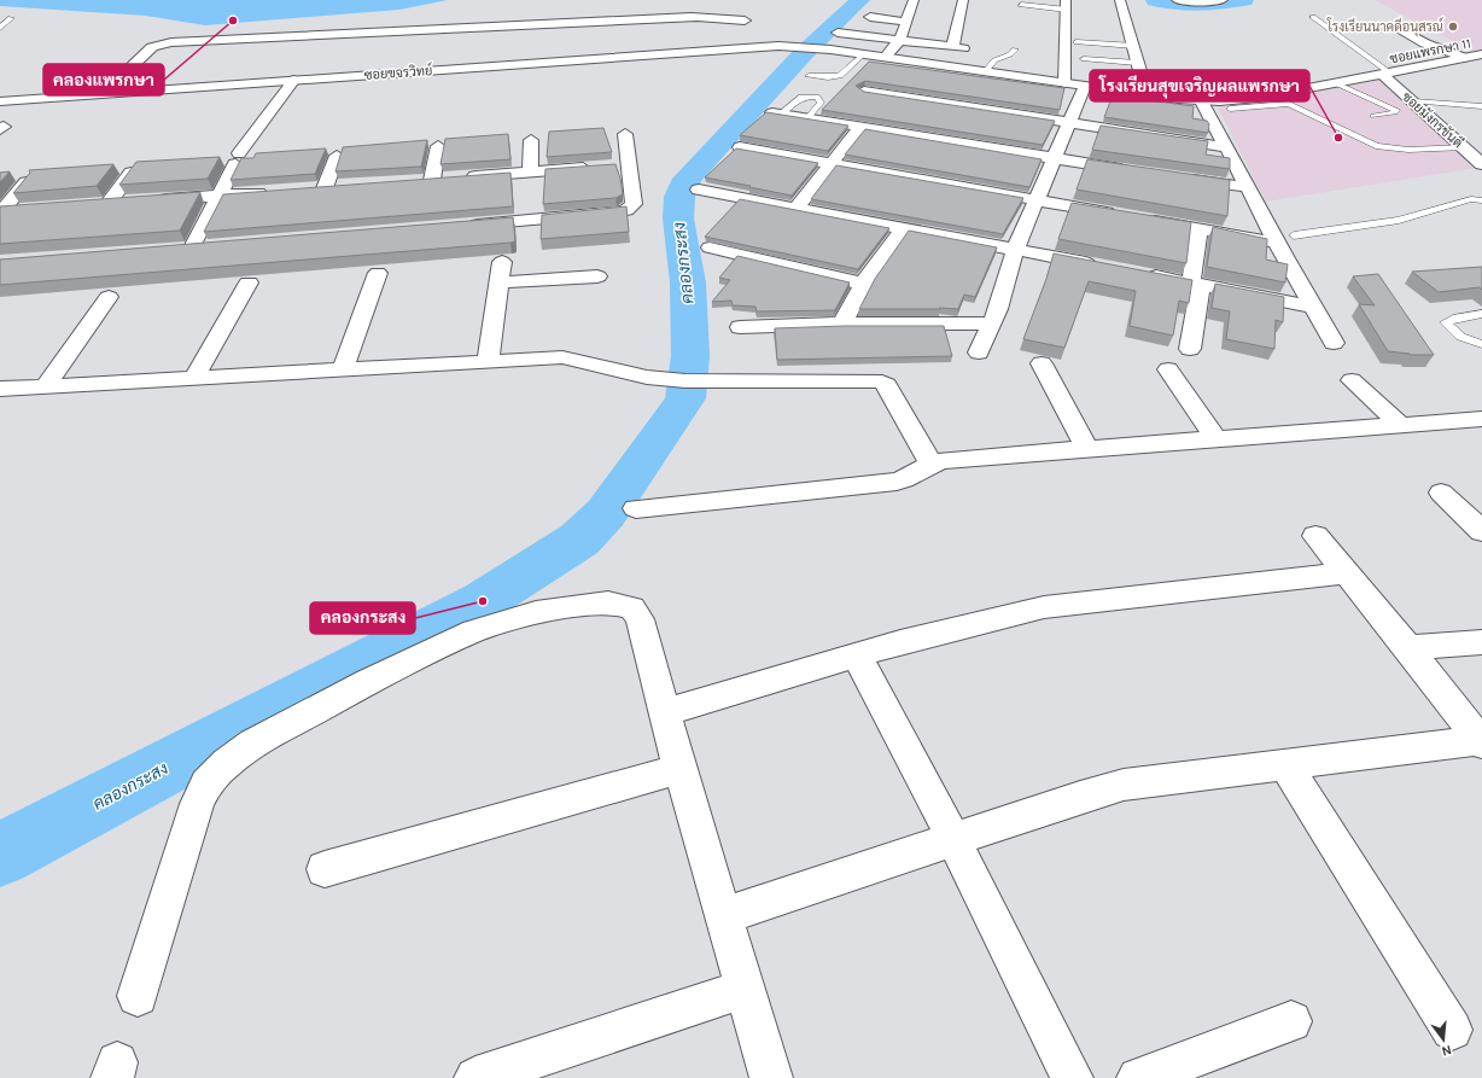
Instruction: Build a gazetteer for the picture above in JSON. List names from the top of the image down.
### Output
{
  "streets": {
    "street": ["ซอยแพรกษา 11", "ซอยขจรวิทย์", "ซอยมังกรขันดี"]
  },
  "crossings": [
    ["ซอยแพรกษา 11", "ซอยขจรวิทย์"],
    ["ซอยแพรกษา 11", "ซอยมังกรขันดี"]
  ],
  "water": ["คลองกระสง"],
  "places": [
    "คลองแพรกษา",
    "โรงเรียนนาคดีอนุสรณ์",
    "โรงเรียนสุขเจริญผลแพรกษา",
    "คลองกระสง"
  ],
  "north": "bottom"
}
